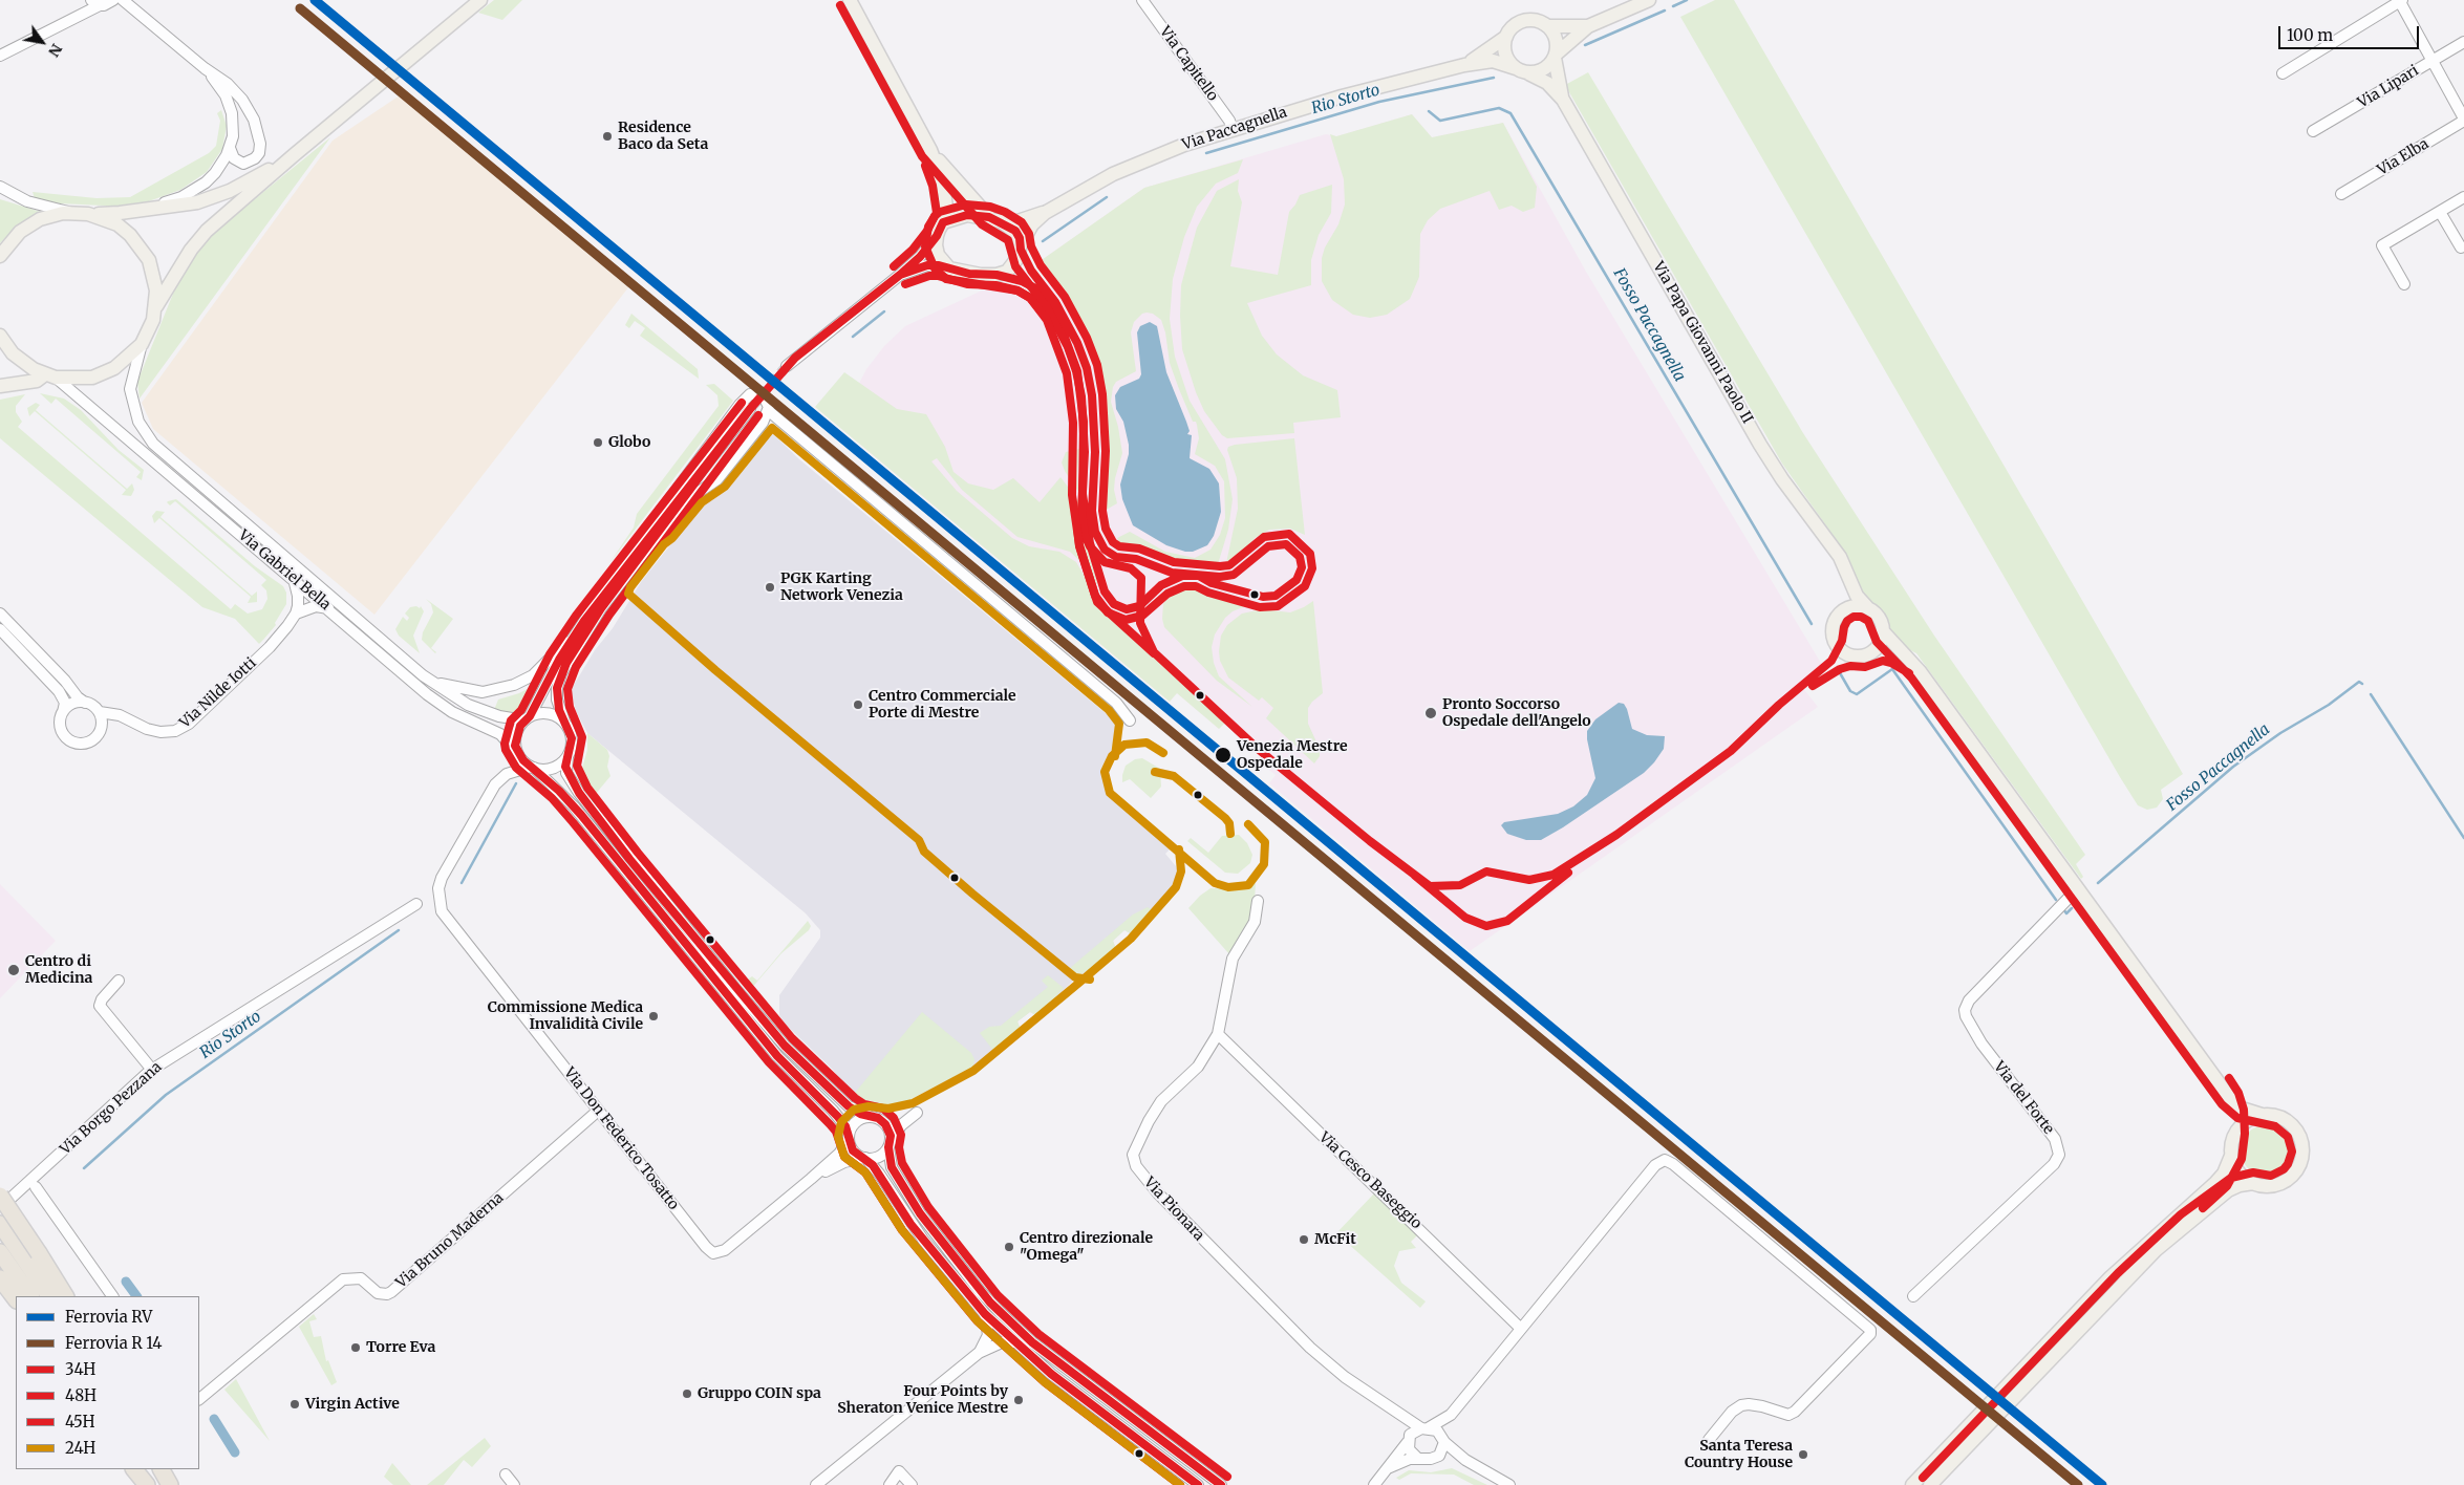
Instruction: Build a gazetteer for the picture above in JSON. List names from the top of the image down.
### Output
{
  "streets": {
    "main road": ["Via Paccagnella", "Via Papa Giovanni Paolo II"],
    "street": [
      "Via Capitello",
      "Via Lipari",
      "Via Elba",
      "Via Gabriel Bella",
      "Via Nilde Iotti",
      "Via del Forte",
      "Via Borgo Pezzana",
      "Via Don Federico Tosatto",
      "Via Cesco Baseggio",
      "Via Pionara",
      "Via Bruno Maderna"
    ]
  },
  "crossings": [
    ["Via Capitello", "Via Paccagnella"],
    ["Via Paccagnella", "Via Papa Giovanni Paolo II"],
    ["Via Gabriel Bella", "Via Don Federico Tosatto"],
    ["Via Don Federico Tosatto", "Via Bruno Maderna"],
    ["Via Cesco Baseggio", "Via Pionara"]
  ],
  "water": ["Rio Storto", "Fosso Paccagnella"],
  "places": [
    "Residence Baco da Seta",
    "Globo",
    "PGK Karting Network Venezia",
    "Centro Commerciale Porte di Mestre",
    "Pronto Soccorso Ospedale dell'Angelo",
    "Venezia Mestre Ospedale",
    "Centro di Medicina",
    "Commissione Medica Invalidità Civile",
    "McFit",
    "Centro direzionale \"Omega\"",
    "Torre Eva",
    "Gruppo COIN spa",
    "Four Points by Sheraton Venice Mestre",
    "Virgin Active",
    "Santa Teresa Country House"
  ],
  "lines": [
    "rail line RV",
    "transit line 48H",
    "transit line 45H",
    "transit line 34H",
    "transit line 24H"
  ],
  "legend": [
    "Ferrovia RV",
    "Ferrovia R 14",
    "34H",
    "48H",
    "45H",
    "24H"
  ],
  "scale_bar": "100 m",
  "north": "bottom right"
}
